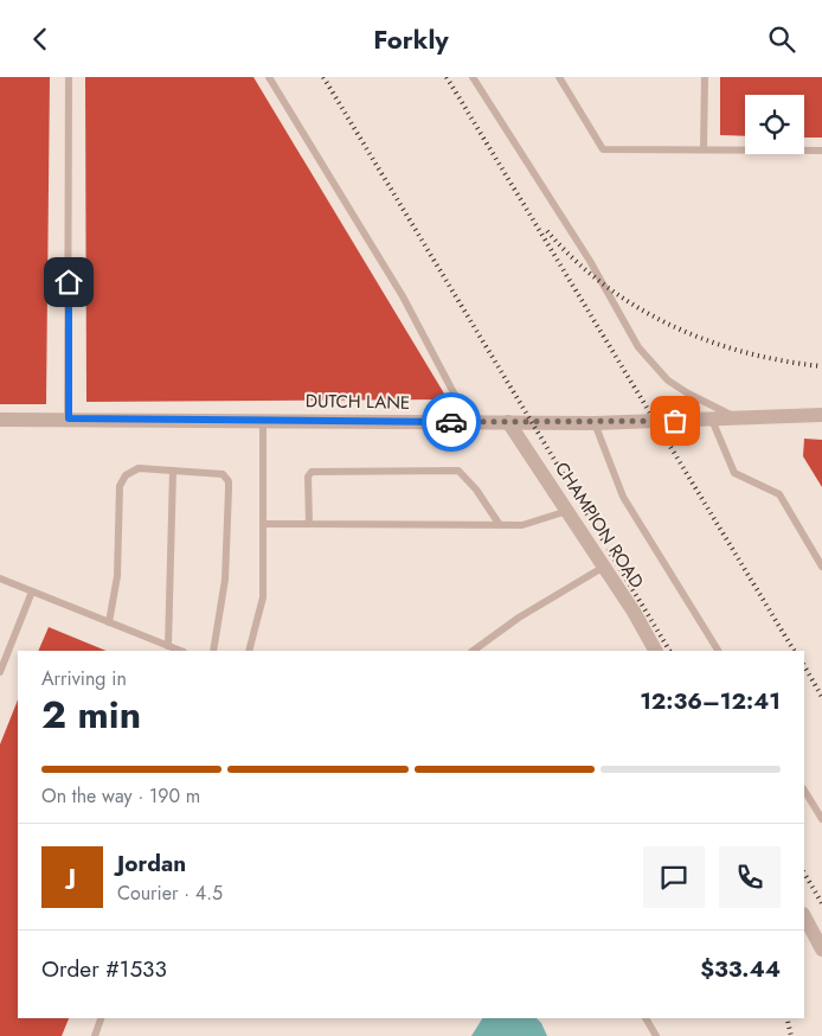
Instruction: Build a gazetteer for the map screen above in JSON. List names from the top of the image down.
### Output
{
  "streets": {
    "street": ["DUTCH LANE", "CHAMPION ROAD"]
  },
  "crossings": [
    ["DUTCH LANE", "CHAMPION ROAD"]
  ],
  "page": {
    "header": "Forkly",
    "heading": ["2 min", "Arriving in", "12:36–12:41"],
    "panel": [
      "Jordan",
      "Courier · 4.5",
      "Order #1533",
      "$33.44"
    ],
    "bar": "On the way · 190 m",
    "round": "J"
  }
}
